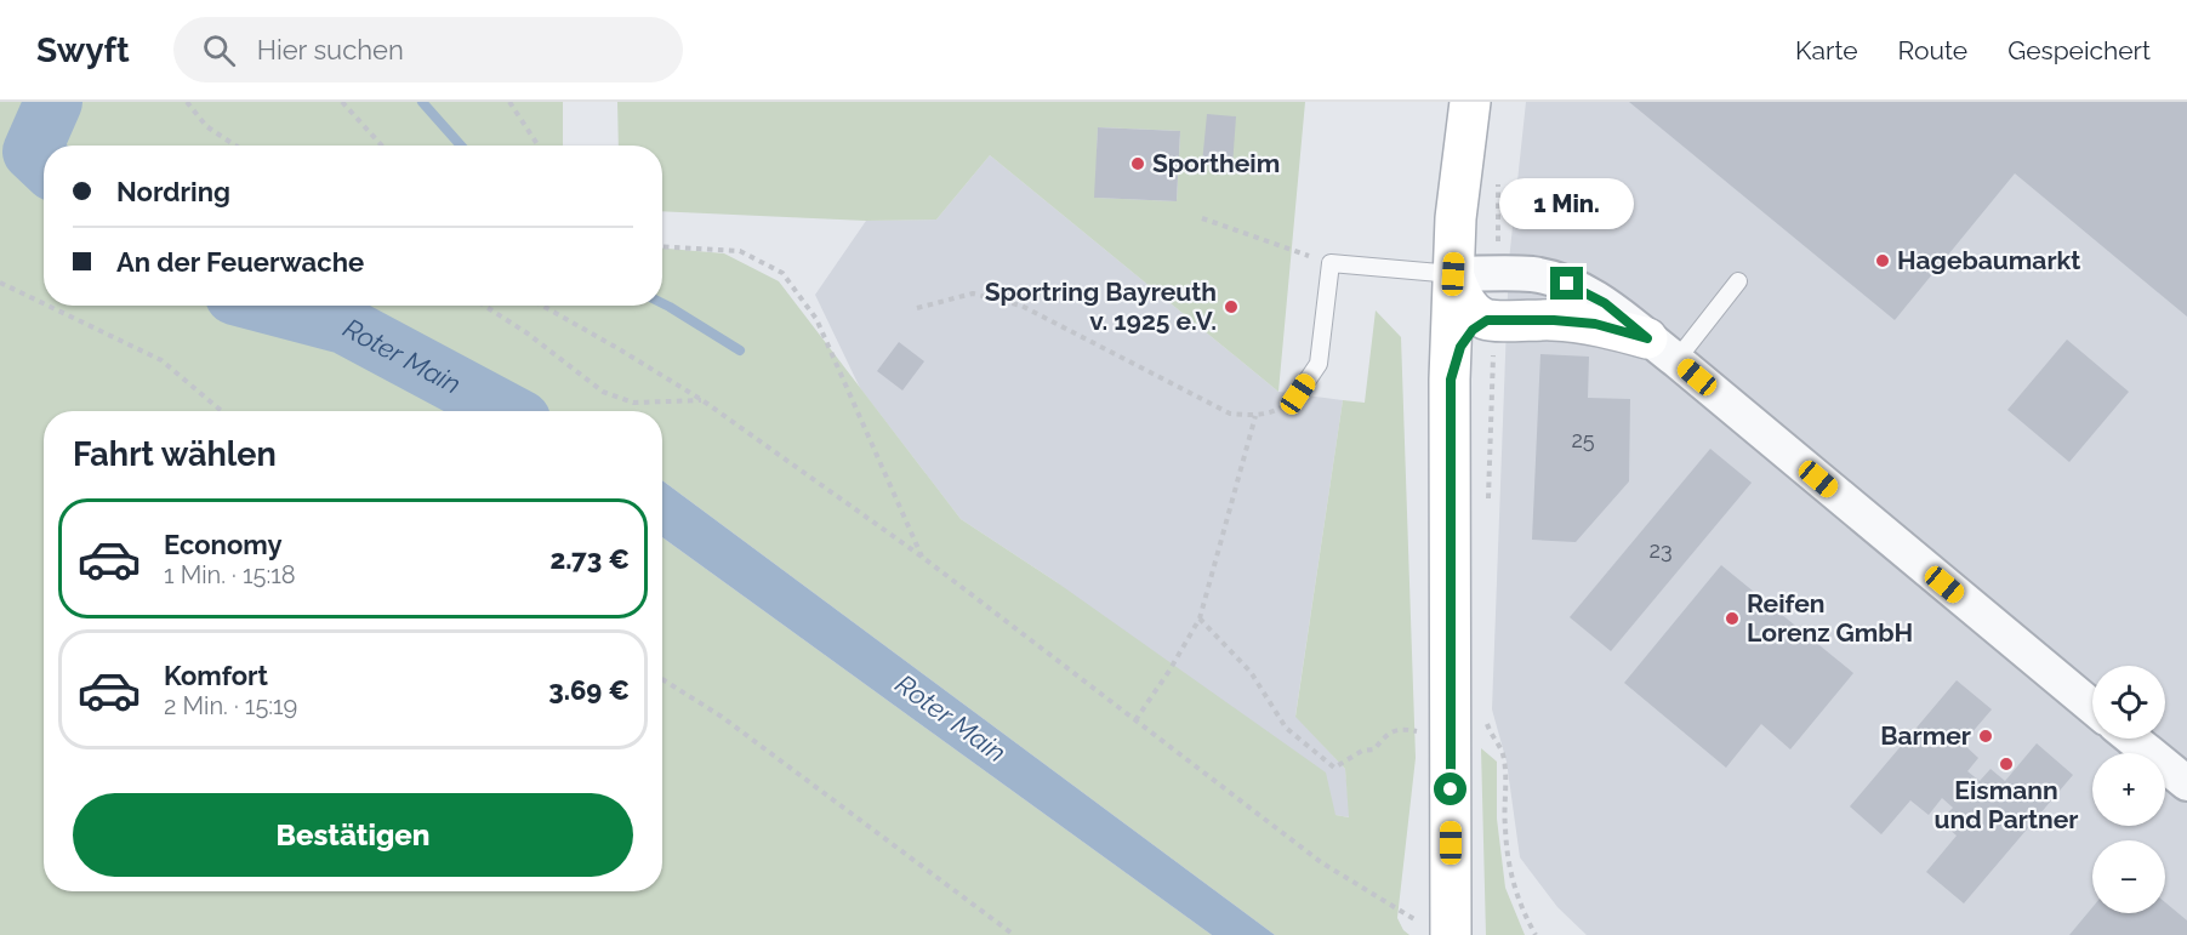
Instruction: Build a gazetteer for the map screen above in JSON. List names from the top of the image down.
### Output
{
  "water": ["Roter Main"],
  "places": [
    "Sportheim",
    "Hagebaumarkt",
    "Sportring Bayreuth v. 1925 e.V.",
    "Reifen Lorenz GmbH",
    "Barmer",
    "Eismann und Partner"
  ],
  "house_numbers": ["25", "23"],
  "page": {
    "header": "Swyft",
    "search": "Hier suchen",
    "nav": ["Karte", "Route", "Gespeichert"],
    "banner": ["Nordring", "An der Feuerwache"],
    "bubble": "1 Min.",
    "heading": "Fahrt wählen",
    "list": [
      {
        "name": "Economy",
        "note": "1 Min. · 15:18",
        "value": "2.73 €"
      },
      {
        "name": "Komfort",
        "note": "2 Min. · 15:19",
        "value": "3.69 €"
      }
    ],
    "map_buttons": ["+", "−"],
    "buttons": "Bestätigen"
  }
}
